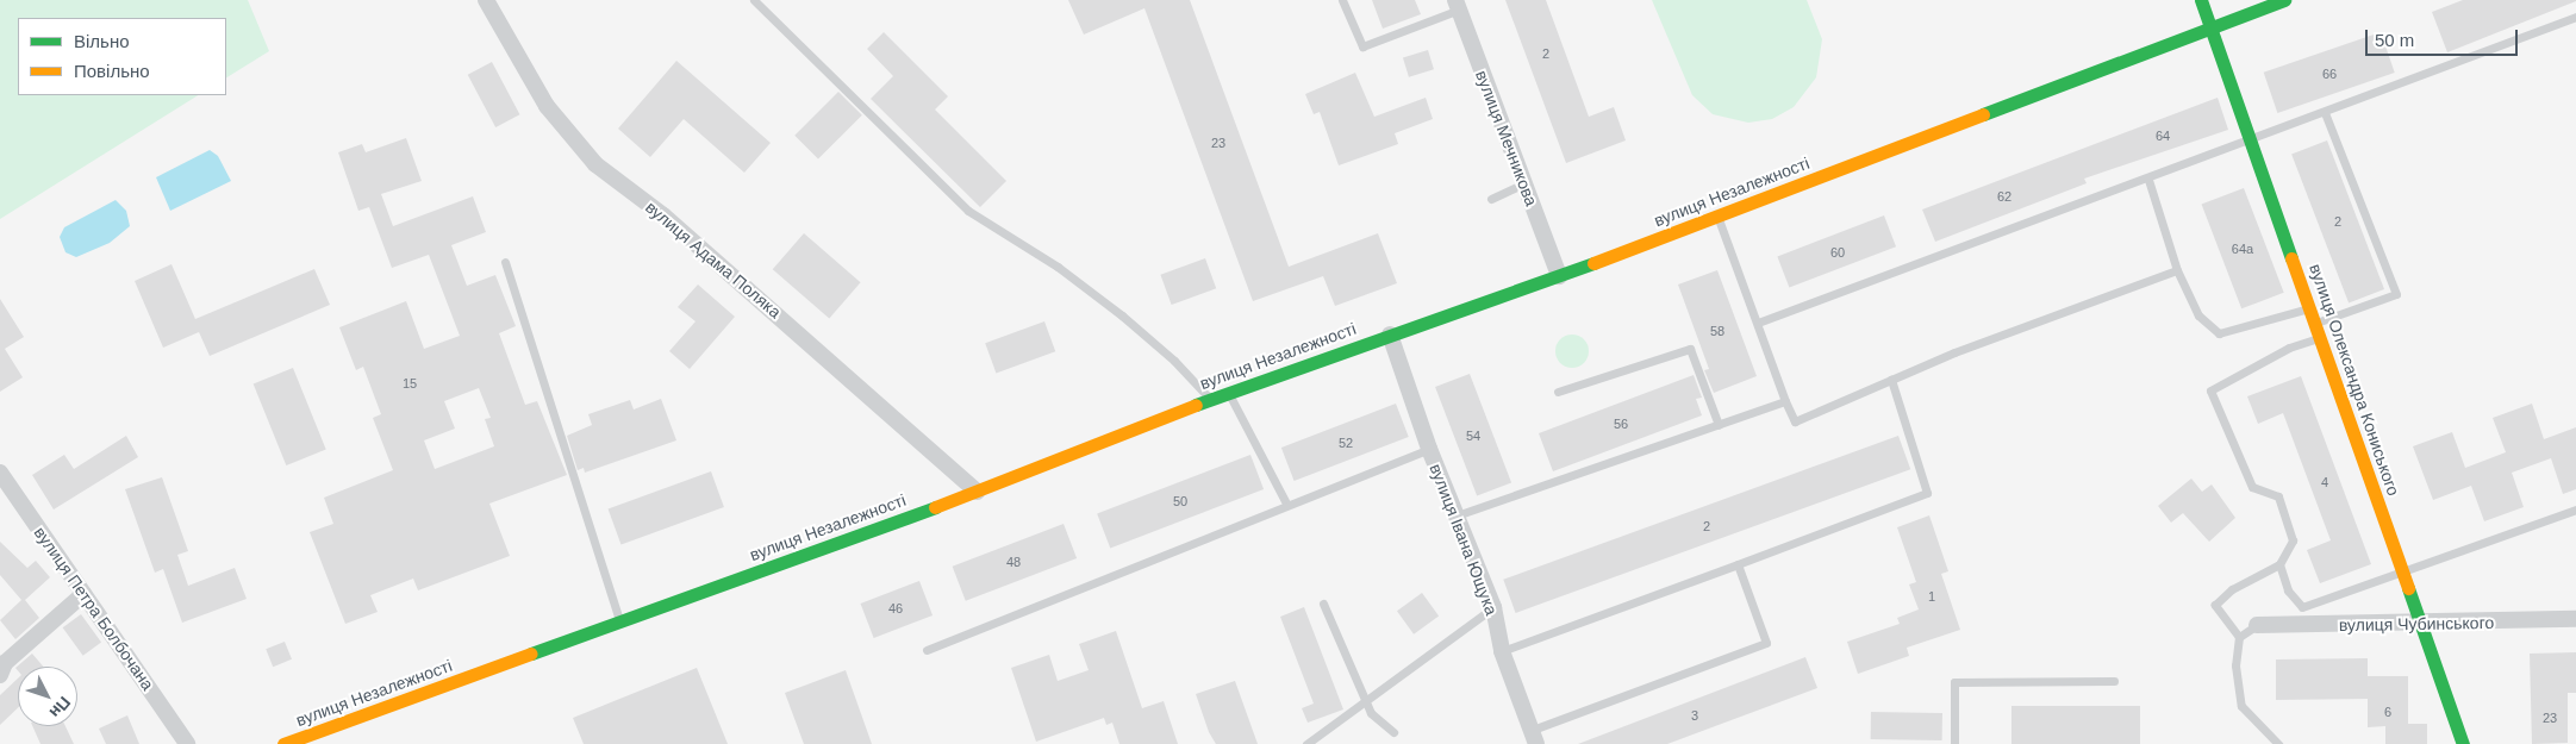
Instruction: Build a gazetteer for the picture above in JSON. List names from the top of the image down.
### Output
{
  "streets": {
    "main road": ["вулиця Незалежності", "вулиця Олександра Кониського"],
    "street": [
      "вулиця Мечникова",
      "вулиця Адама Поляка",
      "вулиця Івана Ющука",
      "вулиця Петра Болбочана",
      "вулиця Чубинського"
    ]
  },
  "crossings": [
    ["вулиця Мечникова", "вулиця Незалежності"],
    ["вулиця Незалежності", "вулиця Адама Поляка"],
    ["вулиця Незалежності", "вулиця Олександра Кониського"],
    ["вулиця Незалежності", "вулиця Івана Ющука"],
    ["вулиця Олександра Кониського", "вулиця Чубинського"]
  ],
  "house_numbers": [
    "2",
    "66",
    "64",
    "23",
    "62",
    "2",
    "64а",
    "60",
    "58",
    "15",
    "56",
    "54",
    "52",
    "4",
    "50",
    "2",
    "48",
    "1",
    "46",
    "6",
    "3",
    "23"
  ],
  "legend": ["Вільно", "Повільно"],
  "scale_bar": "50 m",
  "north": "bottom right"
}
